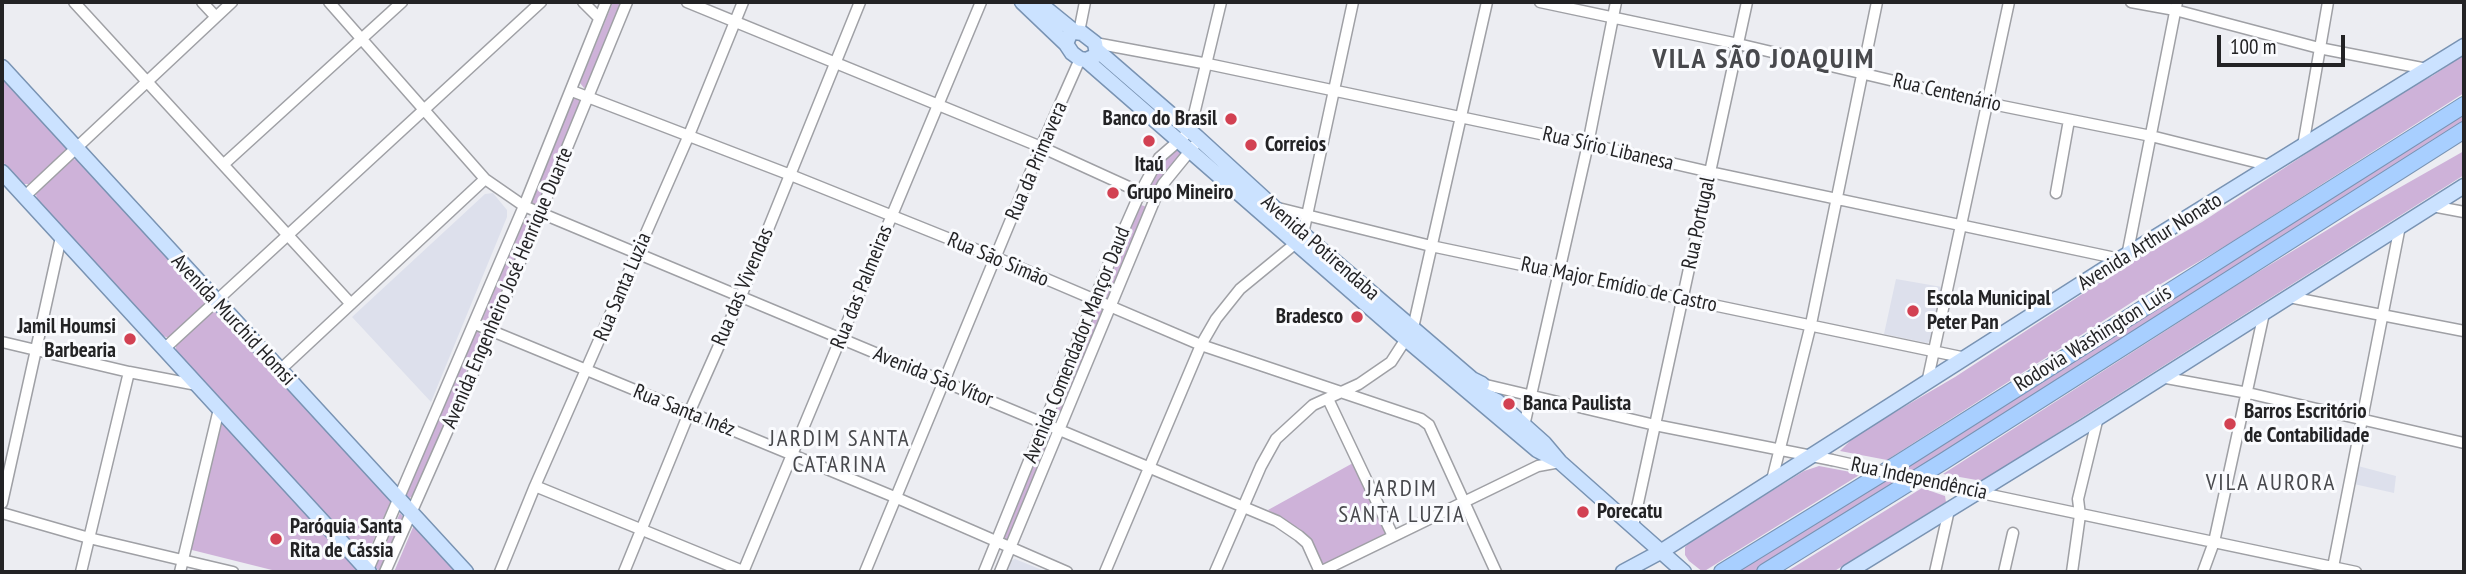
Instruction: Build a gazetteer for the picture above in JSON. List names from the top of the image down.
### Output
{
  "streets": {
    "highway": ["Rodovia Washington Luís"],
    "main road": ["Avenida Arthur Nonato", "Avenida Potirendaba", "Avenida Murchid Homsi"],
    "street": [
      "Rua Centenário",
      "Rua Sírio Libanesa",
      "Rua da Primavera",
      "Rua Portugal",
      "Rua São Simão",
      "Rua Major Emídio de Castro",
      "Rua Santa Luzia",
      "Rua das Vivendas",
      "Rua das Palmeiras",
      "Avenida Engenheiro José Henrique Duarte",
      "Avenida Comendador Mançor Daud",
      "Avenida São Vítor",
      "Rua Santa Inêz",
      "Rua Independência"
    ]
  },
  "crossings": [
    ["Rua Centenário", "Rua Portugal"],
    ["Rua Centenário", "Avenida Arthur Nonato"],
    ["Rua Sírio Libanesa", "Rua da Primavera"],
    ["Rua Sírio Libanesa", "Rua Portugal"],
    ["Rua Sírio Libanesa", "Avenida Arthur Nonato"],
    ["Rua Sírio Libanesa", "Avenida Potirendaba"],
    ["Rua da Primavera", "Avenida Potirendaba"],
    ["Rua da Primavera", "Rua São Simão"],
    ["Rua da Primavera", "Avenida São Vítor"],
    ["Rua da Primavera", "Rua Santa Inêz"],
    ["Rua Portugal", "Avenida Potirendaba"],
    ["Rua Portugal", "Rua Major Emídio de Castro"],
    ["Rua Portugal", "Rua Independência"],
    ["Avenida Arthur Nonato", "Avenida Potirendaba"],
    ["Avenida Arthur Nonato", "Rua Major Emídio de Castro"],
    ["Avenida Arthur Nonato", "Rua Independência"],
    ["Avenida Potirendaba", "Rua Major Emídio de Castro"],
    ["Avenida Potirendaba", "Avenida Comendador Mançor Daud"],
    ["Avenida Potirendaba", "Rua Independência"],
    ["Rua São Simão", "Rua Santa Luzia"],
    ["Rua São Simão", "Rua das Vivendas"],
    ["Rua São Simão", "Rua das Palmeiras"],
    ["Rua São Simão", "Avenida Engenheiro José Henrique Duarte"],
    ["Rua São Simão", "Avenida Comendador Mançor Daud"],
    ["Rua Santa Luzia", "Avenida São Vítor"],
    ["Rua Santa Luzia", "Rua Santa Inêz"],
    ["Rua das Vivendas", "Avenida São Vítor"],
    ["Rua das Vivendas", "Rua Santa Inêz"],
    ["Rua das Palmeiras", "Avenida São Vítor"],
    ["Rua das Palmeiras", "Rua Santa Inêz"],
    ["Avenida Engenheiro José Henrique Duarte", "Avenida Murchid Homsi"],
    ["Avenida Engenheiro José Henrique Duarte", "Avenida São Vítor"],
    ["Avenida Engenheiro José Henrique Duarte", "Rua Santa Inêz"],
    ["Avenida Comendador Mançor Daud", "Avenida São Vítor"],
    ["Avenida Comendador Mançor Daud", "Rua Santa Inêz"]
  ],
  "districts": [
    "VILA SÃO JOAQUIM",
    "JARDIM SANTA CATARINA",
    "VILA AURORA",
    "JARDIM SANTA LUZIA"
  ],
  "places": [
    "Banco do Brasil",
    "Itaú",
    "Correios",
    "Grupo Mineiro",
    "Escola Municipal Peter Pan",
    "Bradesco",
    "Jamil Houmsi Barbearia",
    "Banca Paulista",
    "Barros Escritório de Contabilidade",
    "Porecatu",
    "Paróquia Santa Rita de Cássia"
  ],
  "scale_bar": "100 m"
}
